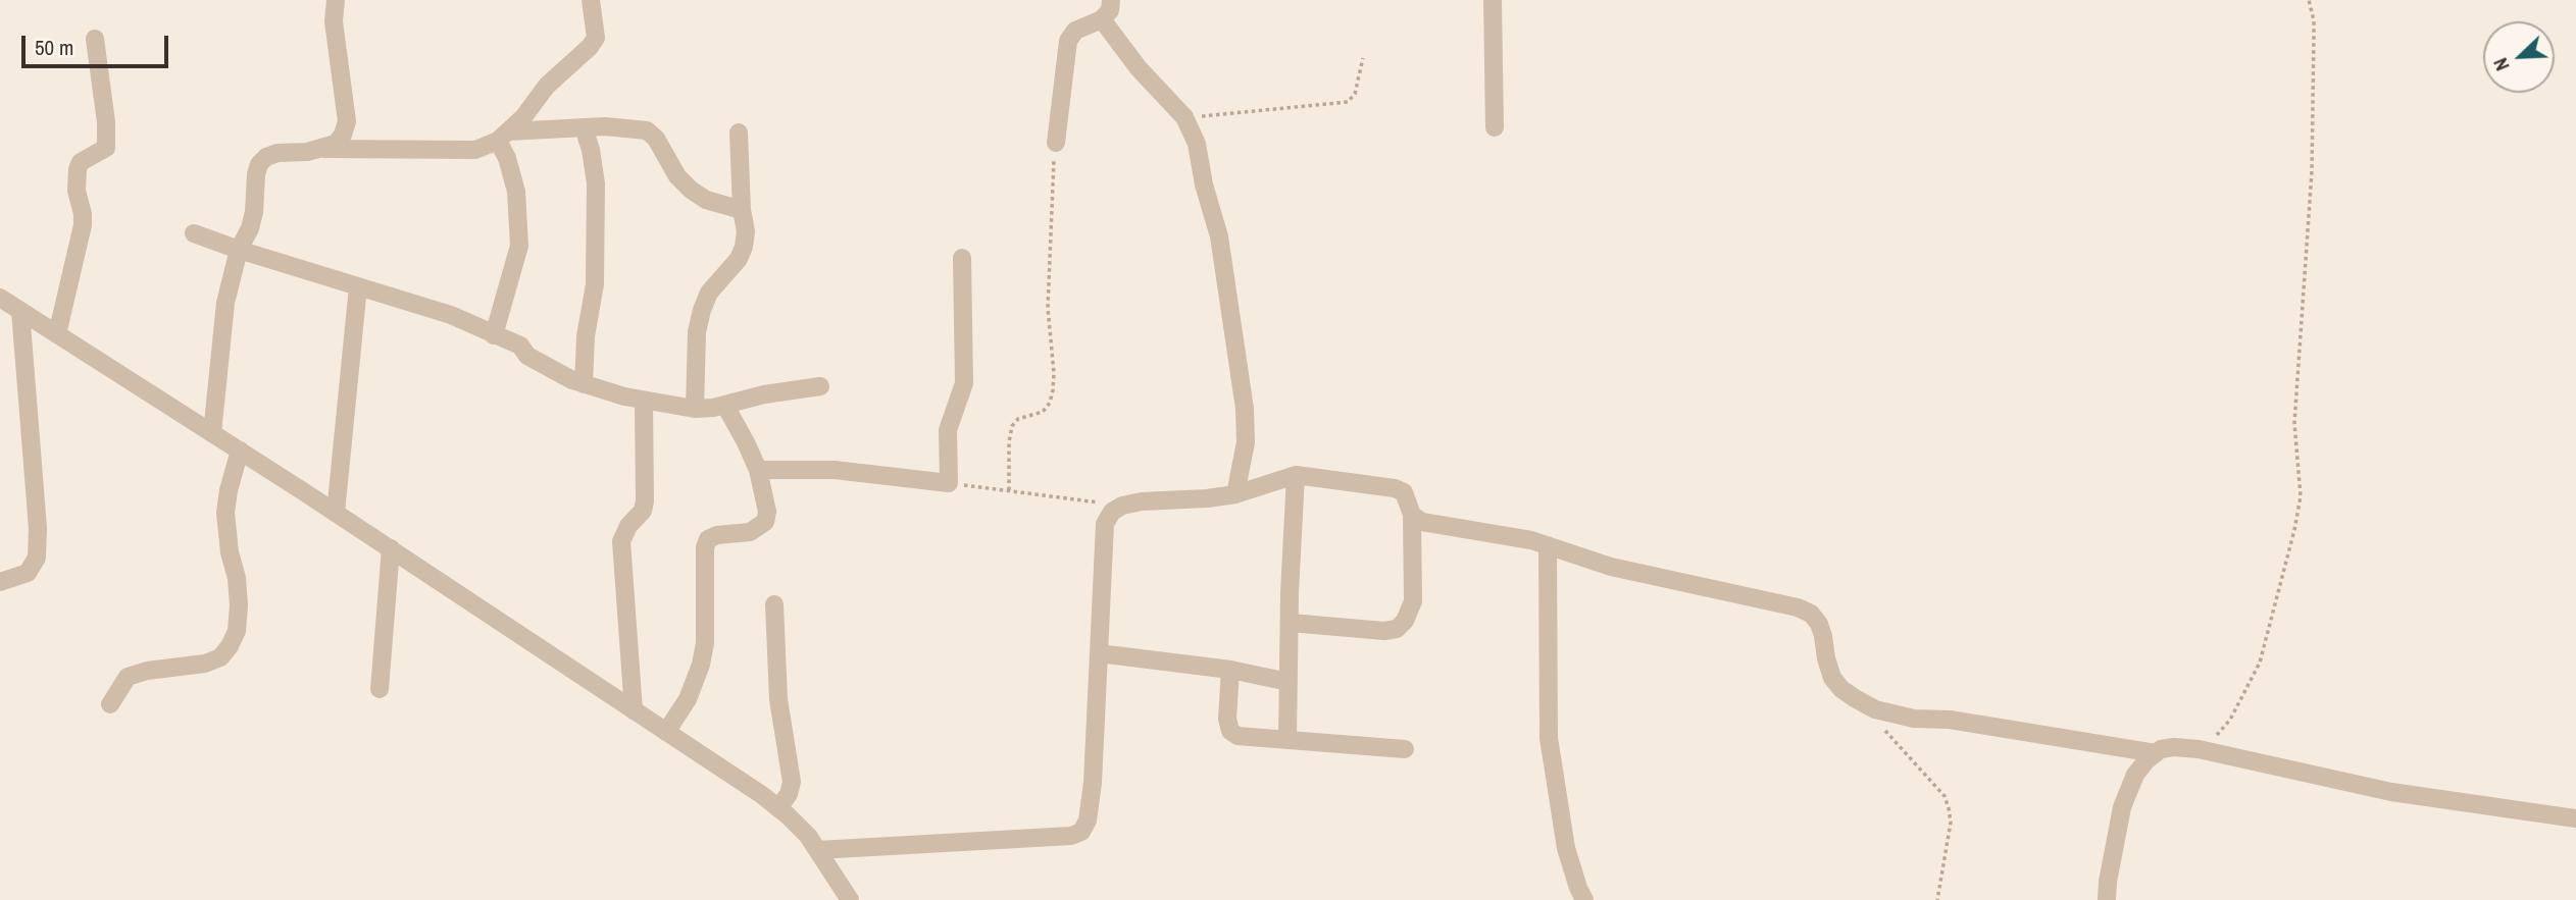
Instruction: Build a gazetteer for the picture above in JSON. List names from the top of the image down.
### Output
{
  "scale_bar": "50 m",
  "north": "bottom left"
}
